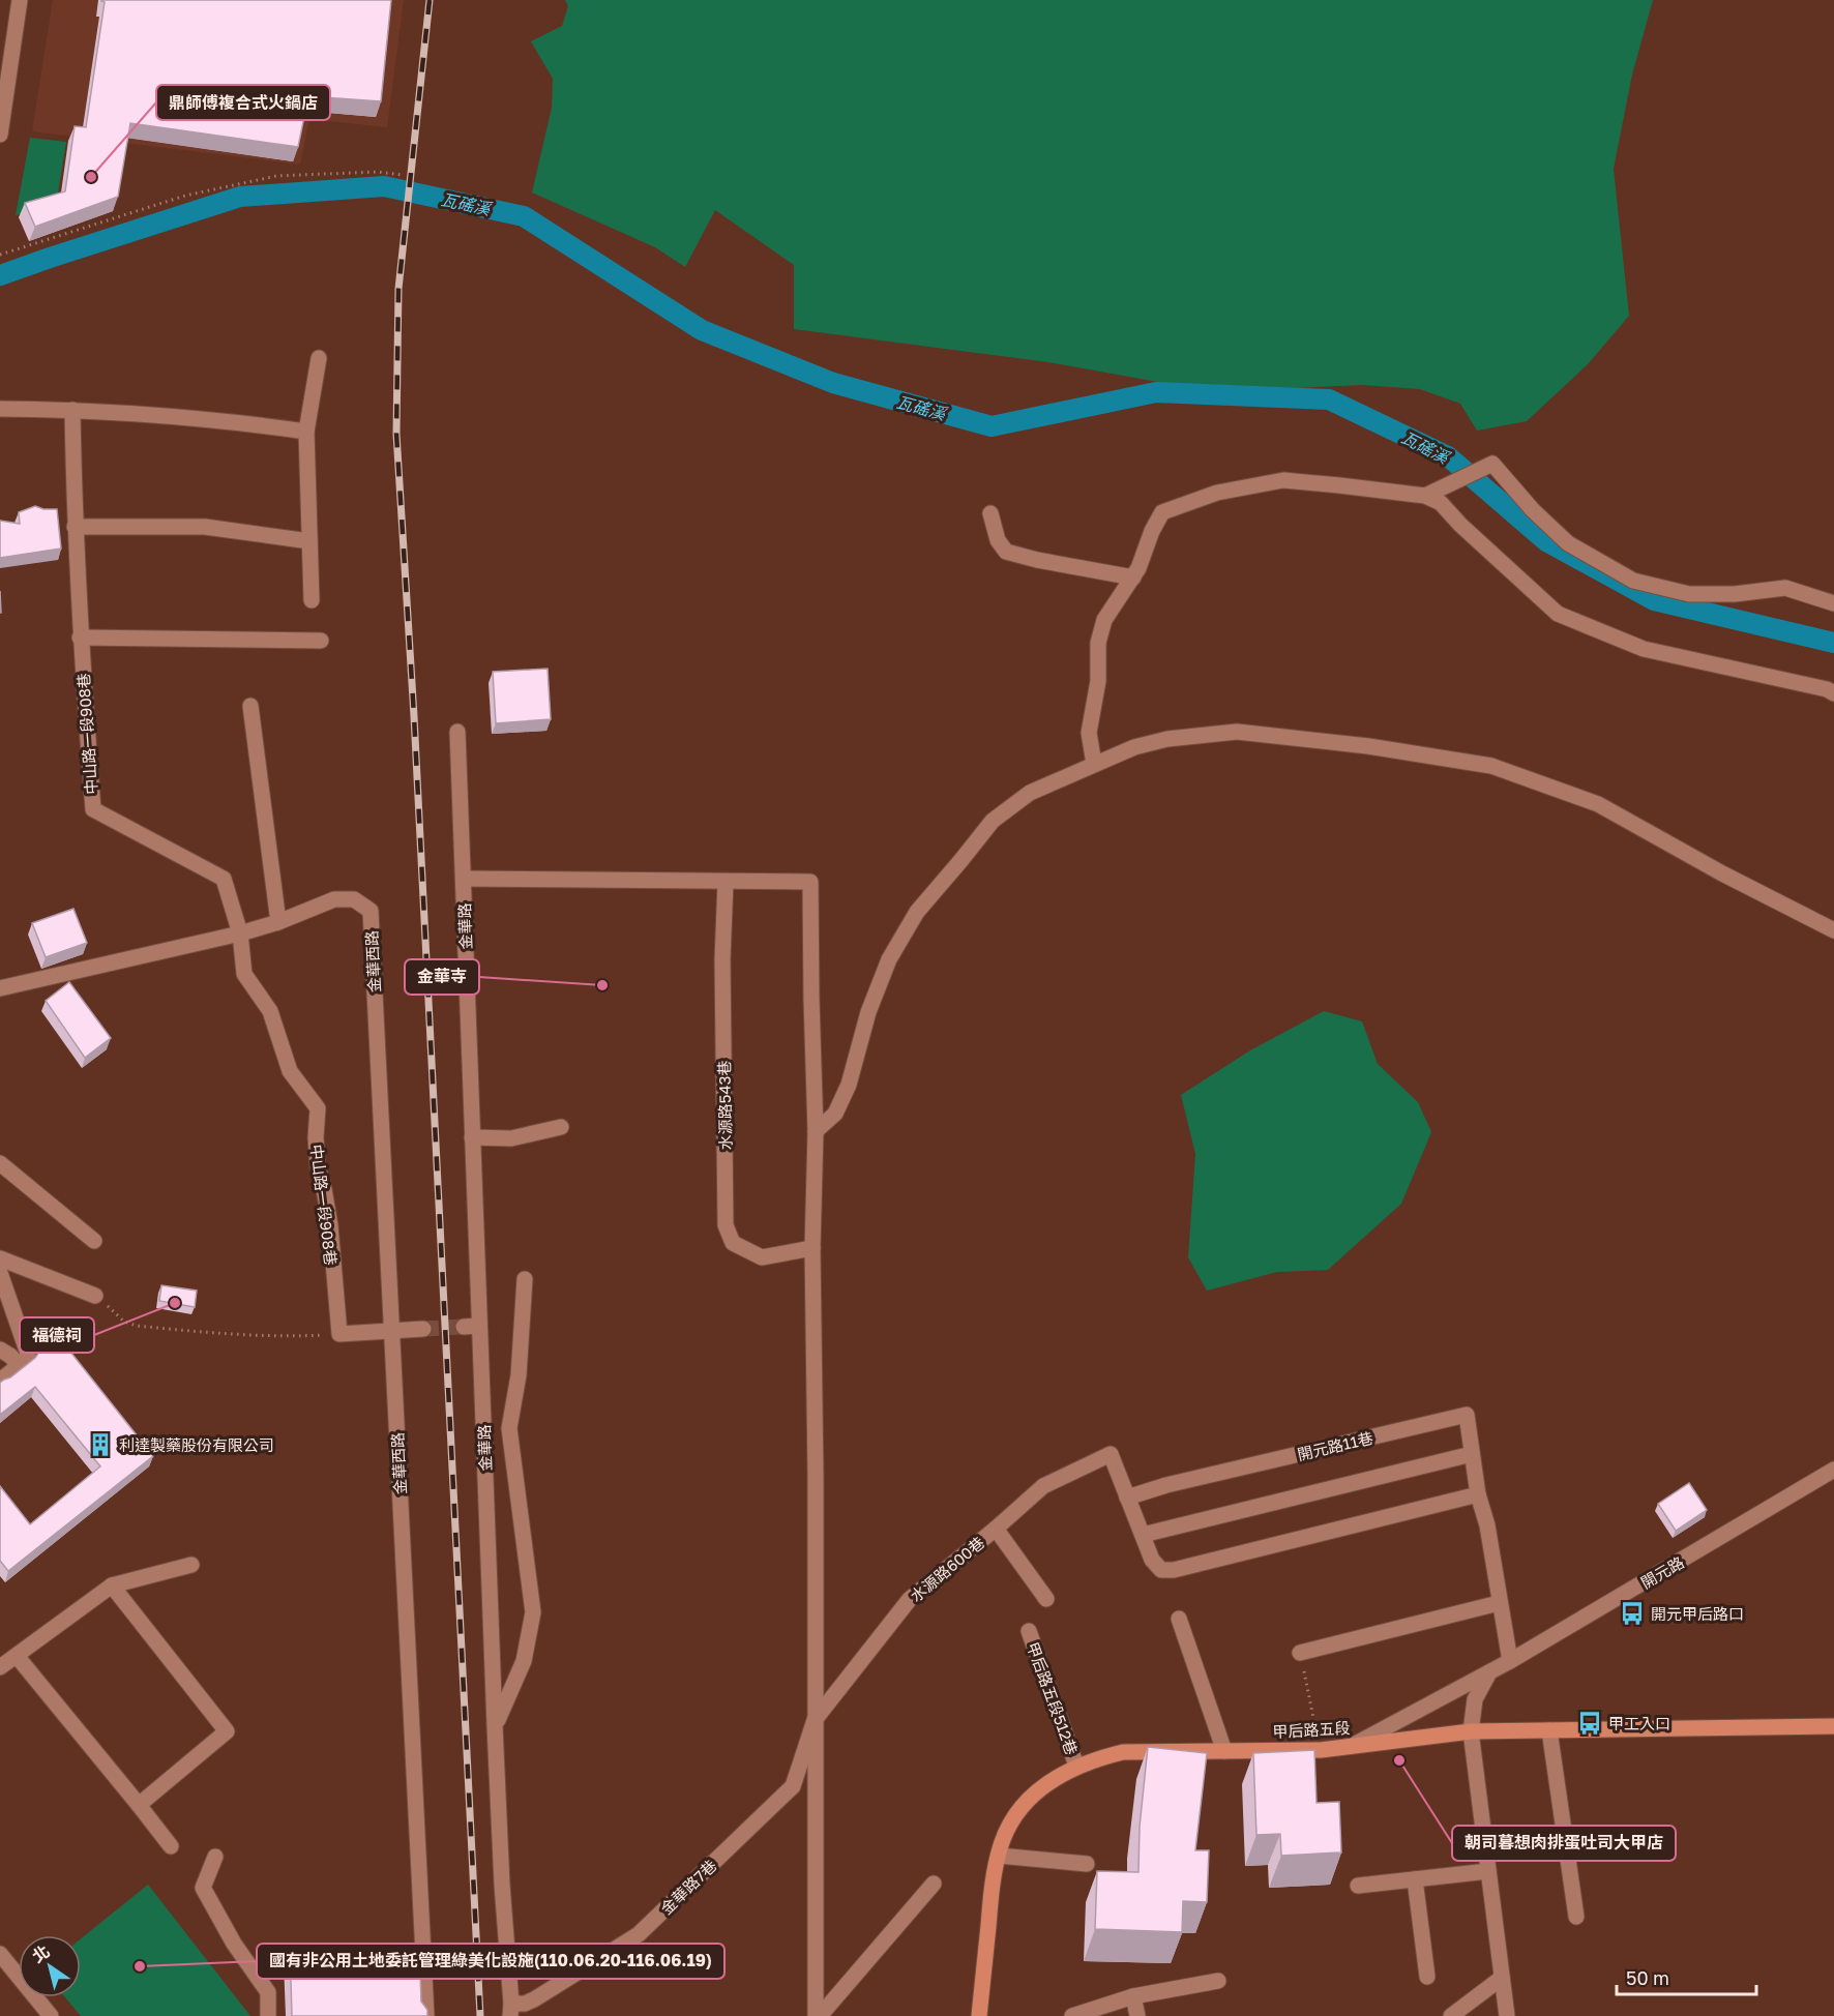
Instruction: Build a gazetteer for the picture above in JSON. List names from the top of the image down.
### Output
{
  "streets": {
    "main road": ["甲后路五段"],
    "street": [
      "中山路一段908巷",
      "金華路",
      "金華西路",
      "水源路543巷",
      "開元路11巷",
      "水源路600巷",
      "開元路",
      "甲后路五段512巷",
      "金華路7巷"
    ]
  },
  "crossings": [
    ["金華路", "金華路7巷"],
    ["開元路11巷", "水源路600巷"],
    ["開元路11巷", "開元路"],
    ["水源路600巷", "金華路7巷"],
    ["開元路", "甲后路五段"],
    ["甲后路五段512巷", "甲后路五段"]
  ],
  "water": ["瓦磘溪"],
  "places": {
    "other": [
      "鼎師傅複合式火鍋店",
      "金華寺",
      "福德祠",
      "朝司暮想肉排蛋吐司大甲店",
      "國有非公用土地委託管理綠美化設施(110.06.20-116.06.19)"
    ],
    "building": ["利達製藥股份有限公司"],
    "bus stop": ["開元甲后路口", "甲工入口"]
  },
  "scale_bar": "50 m",
  "north": "top left"
}
